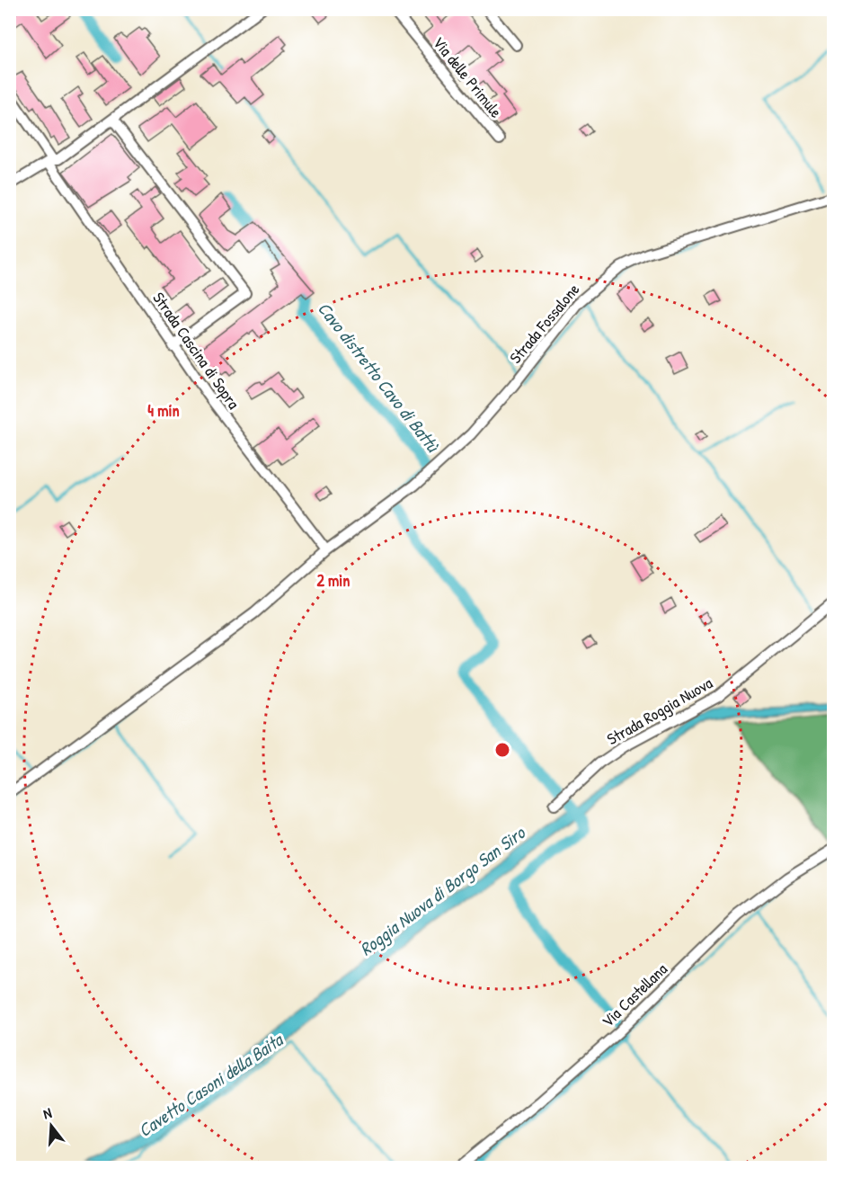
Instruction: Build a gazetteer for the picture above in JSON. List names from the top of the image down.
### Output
{
  "streets": {
    "street": [
      "Via delle Primule",
      "Strada Fossalone",
      "Strada Cascina di Sopra",
      "Strada Roggia Nuova",
      "Via Castellana"
    ]
  },
  "crossings": [
    ["Strada Fossalone", "Strada Cascina di Sopra"]
  ],
  "water": ["Cavo distretto Cavo di Battù", "Roggia Nuova di Borgo San Siro", "Cavetto Casoni della Baita"],
  "north": "top",
  "rings": ["4 min", "2 min"]
}
